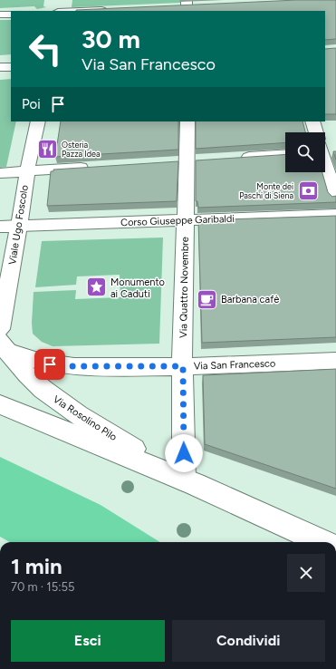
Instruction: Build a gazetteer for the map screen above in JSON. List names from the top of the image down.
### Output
{
  "streets": {
    "street": [
      "Corso Giuseppe Garibaldi",
      "Viale Ugo Foscolo",
      "Via Quattro Novembre",
      "Via San Francesco",
      "Via Rosolino Pilo"
    ]
  },
  "crossings": [
    ["Corso Giuseppe Garibaldi", "Viale Ugo Foscolo"],
    ["Corso Giuseppe Garibaldi", "Via Quattro Novembre"],
    ["Via Quattro Novembre", "Via San Francesco"],
    ["Via Quattro Novembre", "Via Rosolino Pilo"],
    ["Via San Francesco", "Via Rosolino Pilo"]
  ],
  "places": {
    "restaurant": ["Osteria Pazza Idea"],
    "bank": ["Monte dei Paschi di Siena"],
    "place": ["Monumento ai Caduti"],
    "cafe": ["Barbana cafè"]
  },
  "page": {
    "turn": ["30 m", "Via San Francesco"],
    "then": "Poi",
    "heading": ["1 min", "70 m · 15:55"],
    "buttons": ["Esci", "Condividi"]
  }
}
